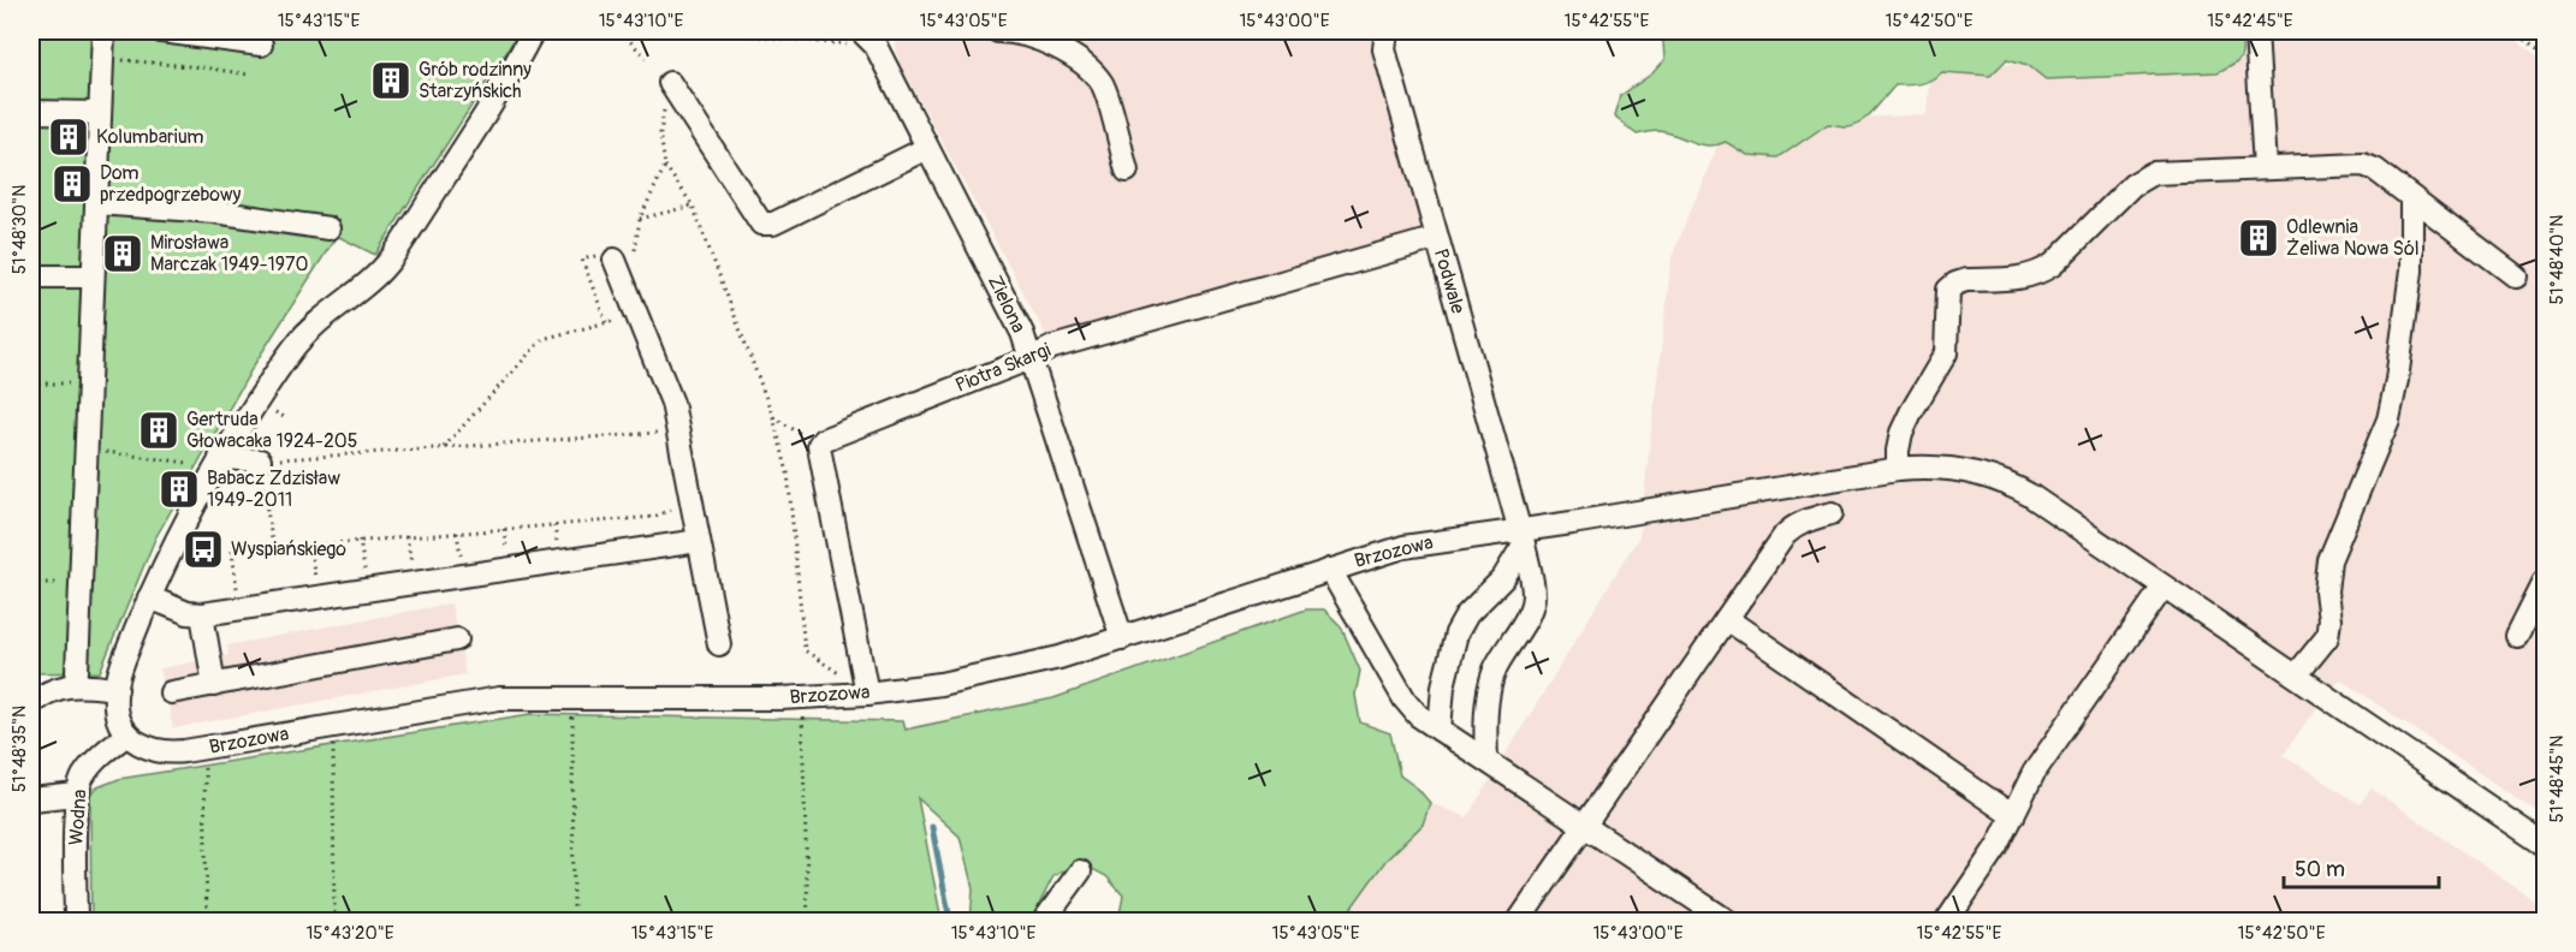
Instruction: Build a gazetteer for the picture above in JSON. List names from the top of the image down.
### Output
{
  "streets": {
    "street": [
      "Podwale",
      "Zielona",
      "Piotra Skargi",
      "Brzozowa",
      "Wodna"
    ]
  },
  "crossings": [
    ["Podwale", "Piotra Skargi"],
    ["Podwale", "Brzozowa"],
    ["Zielona", "Piotra Skargi"],
    ["Zielona", "Brzozowa"],
    ["Piotra Skargi", "Brzozowa"],
    ["Brzozowa", "Wodna"]
  ],
  "places": {
    "building": [
      "Grób rodzinny Starzyńskich",
      "Kolumbarium",
      "Dom przedpogrzebowy",
      "Odlewnia Żeliwa Nowa Sól",
      "Mirosława Marczak 1949-1970",
      "Gertruda Głowacaka 1924-205",
      "Babacz Zdzisław 1949-2011"
    ],
    "bus stop": ["Wyspiańskiego"]
  },
  "scale_bar": "50 m",
  "coordinates": [
    "15°43'15\"E",
    "15°43'10\"E",
    "15°43'05\"E",
    "15°43'00\"E",
    "15°42'55\"E",
    "15°42'50\"E",
    "15°42'45\"E",
    "51°48'30\"N",
    "51°48'40\"N",
    "51°48'35\"N",
    "51°48'45\"N",
    "15°43'20\"E"
  ]
}
